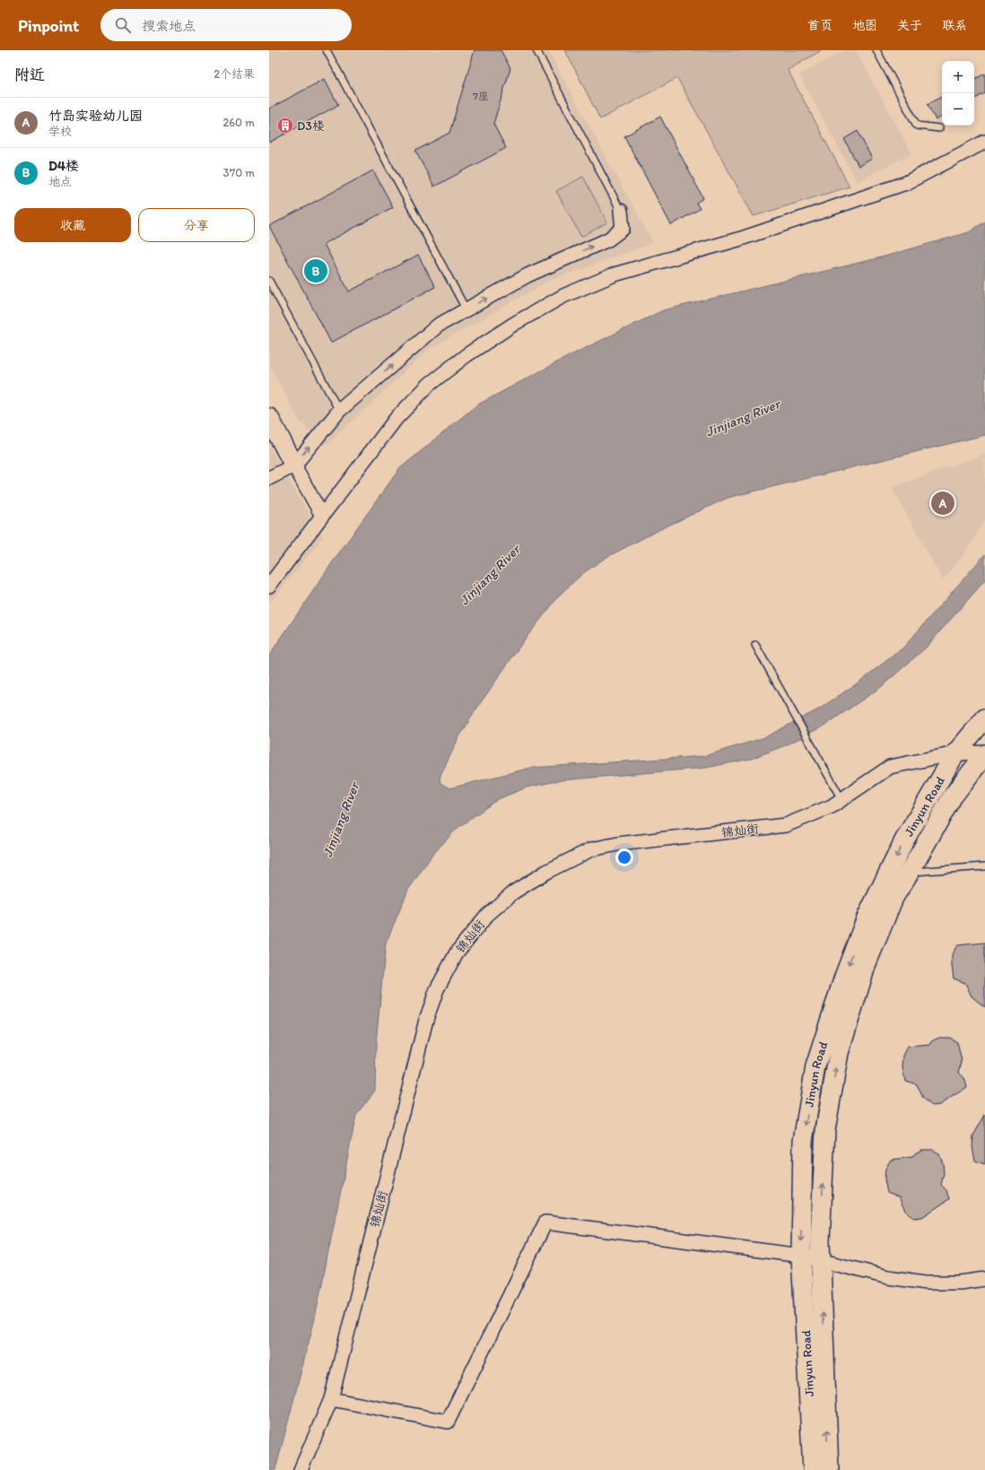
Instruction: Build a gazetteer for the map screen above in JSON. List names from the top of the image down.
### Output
{
  "streets": {
    "street": ["Jinyun Road", "锦灿街"]
  },
  "crossings": [
    ["Jinyun Road", "锦灿街"]
  ],
  "water": ["Jinjiang River"],
  "places": {
    "building": ["D3楼"]
  },
  "house_numbers": ["7座"],
  "page": {
    "header": "Pinpoint",
    "search": "搜索地点",
    "nav": [
      "首页",
      "地图",
      "关于",
      "联系"
    ],
    "heading": ["附近", "2个结果"],
    "map_buttons": ["+", "−"],
    "list": [
      {
        "mark": "A",
        "name": "竹岛实验幼儿园",
        "note": "学校",
        "value": "260 m"
      },
      {
        "mark": "B",
        "name": "D4楼",
        "note": "地点",
        "value": "370 m"
      }
    ],
    "buttons": ["收藏", "分享"],
    "pins": ["B", "A"]
  }
}
